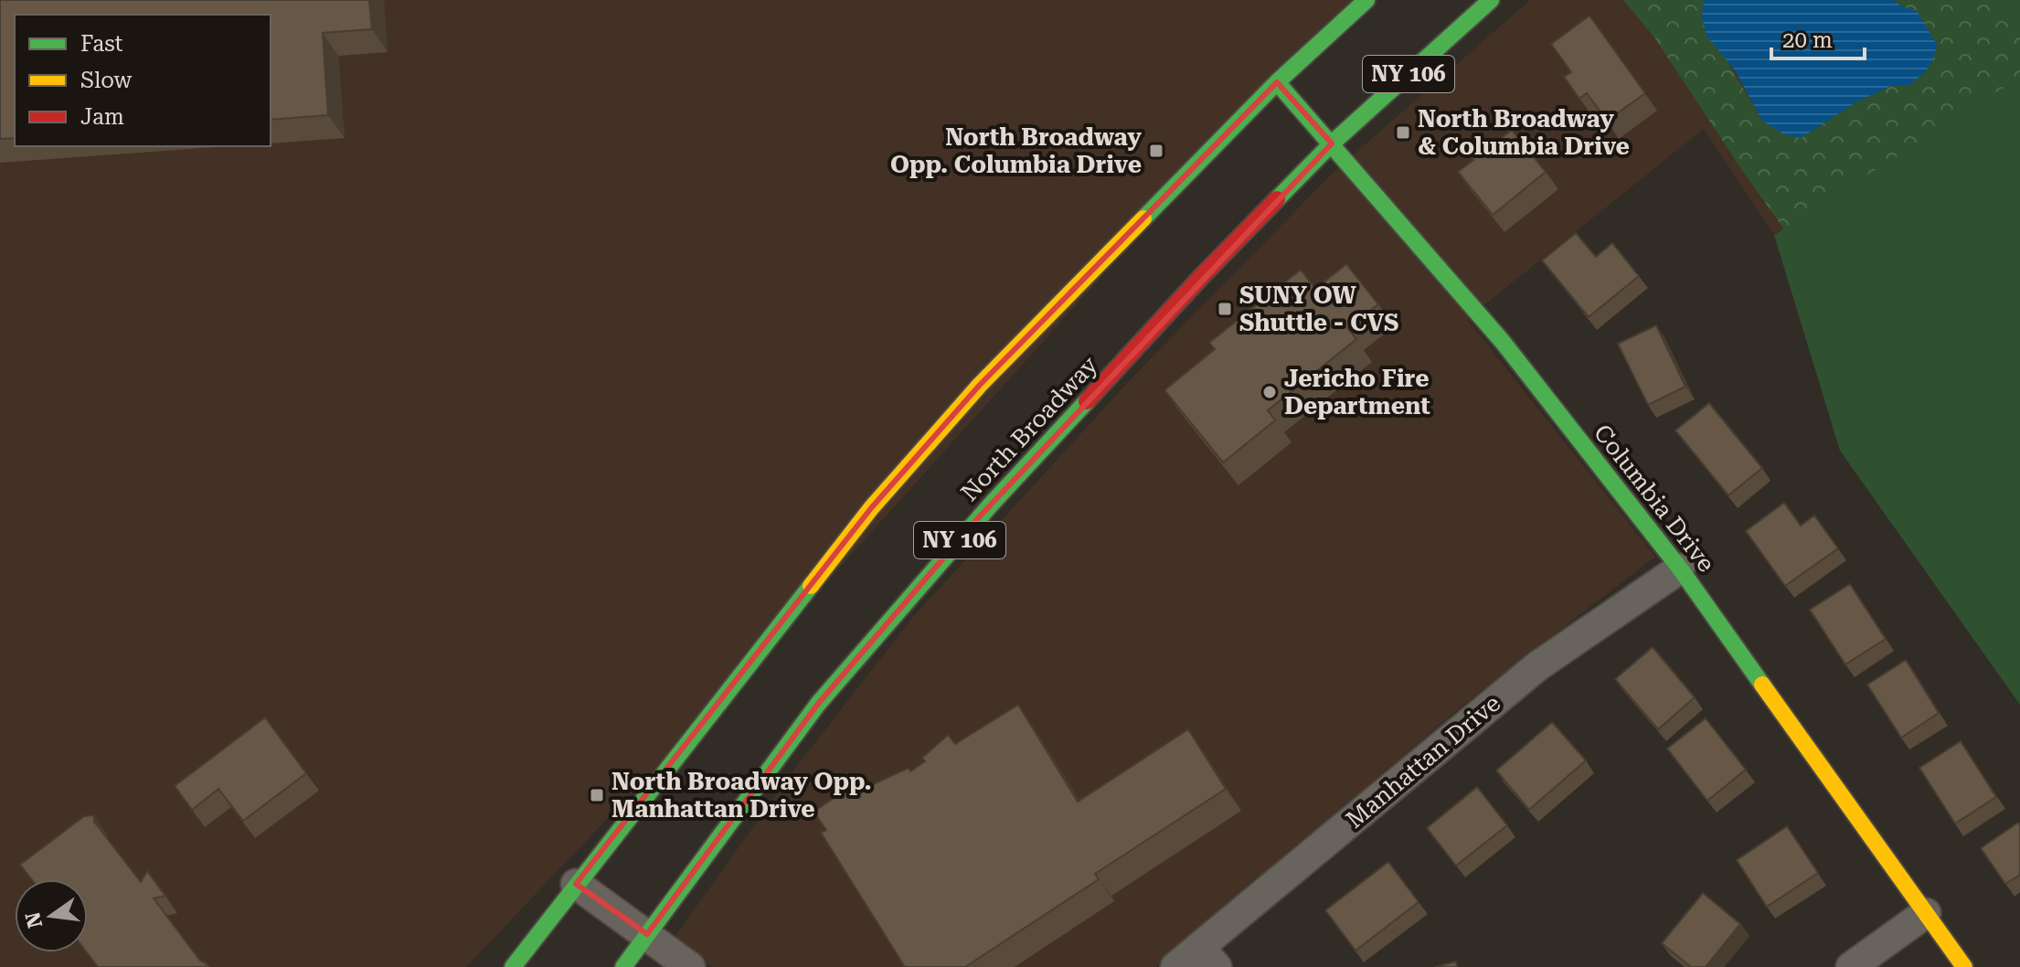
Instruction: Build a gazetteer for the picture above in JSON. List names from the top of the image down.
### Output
{
  "streets": {
    "main road": ["NY 106", "North Broadway", "Columbia Drive"],
    "street": ["Manhattan Drive"]
  },
  "crossings": [
    ["North Broadway", "Columbia Drive"],
    ["Columbia Drive", "Manhattan Drive"]
  ],
  "places": {
    "transit": [
      "North Broadway & Columbia Drive",
      "North Broadway Opp. Columbia Drive",
      "SUNY OW Shuttle - CVS",
      "North Broadway Opp. Manhattan Drive"
    ],
    "other": ["Jericho Fire Department"]
  },
  "legend": ["Fast", "Slow", "Jam"],
  "scale_bar": "20 m",
  "north": "left"
}
